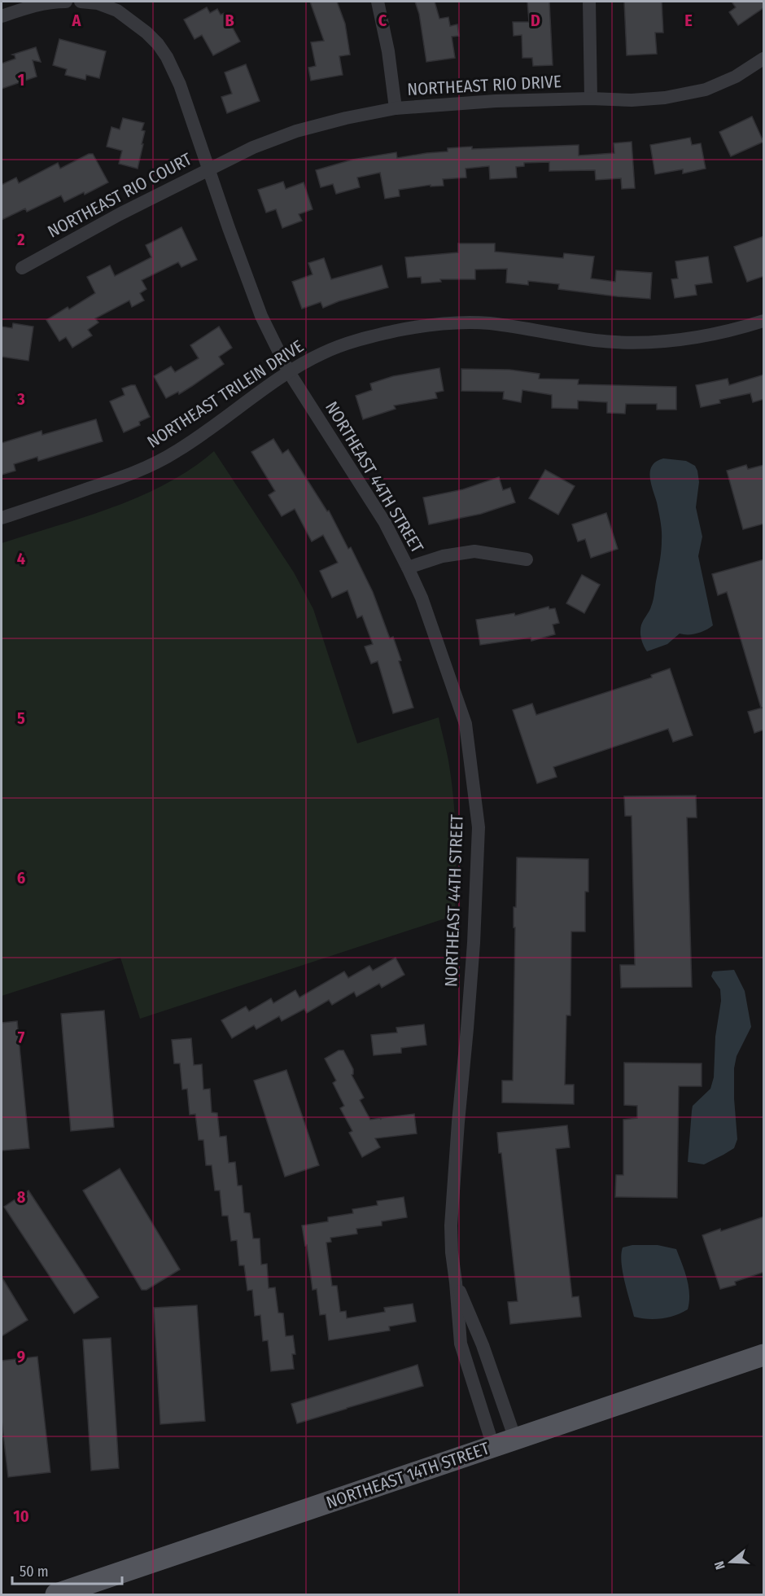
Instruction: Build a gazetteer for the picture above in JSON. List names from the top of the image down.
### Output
{
  "streets": {
    "main road": ["NORTHEAST 14TH STREET"],
    "street": [
      "NORTHEAST RIO DRIVE",
      "NORTHEAST RIO COURT",
      "NORTHEAST TRILEIN DRIVE",
      "NORTHEAST 44TH STREET"
    ]
  },
  "crossings": [
    ["NORTHEAST RIO DRIVE", "NORTHEAST RIO COURT"],
    ["NORTHEAST RIO DRIVE", "NORTHEAST 44TH STREET"],
    ["NORTHEAST RIO COURT", "NORTHEAST 44TH STREET"],
    ["NORTHEAST TRILEIN DRIVE", "NORTHEAST 44TH STREET"],
    ["NORTHEAST 44TH STREET", "NORTHEAST 14TH STREET"]
  ],
  "scale_bar": "50 m",
  "north": "left",
  "grid": {
    "columns": [
      "A",
      "B",
      "C",
      "D",
      "E"
    ],
    "rows": [
      "1",
      "2",
      "3",
      "4",
      "5",
      "6",
      "7",
      "8",
      "9",
      "10"
    ]
  }
}
